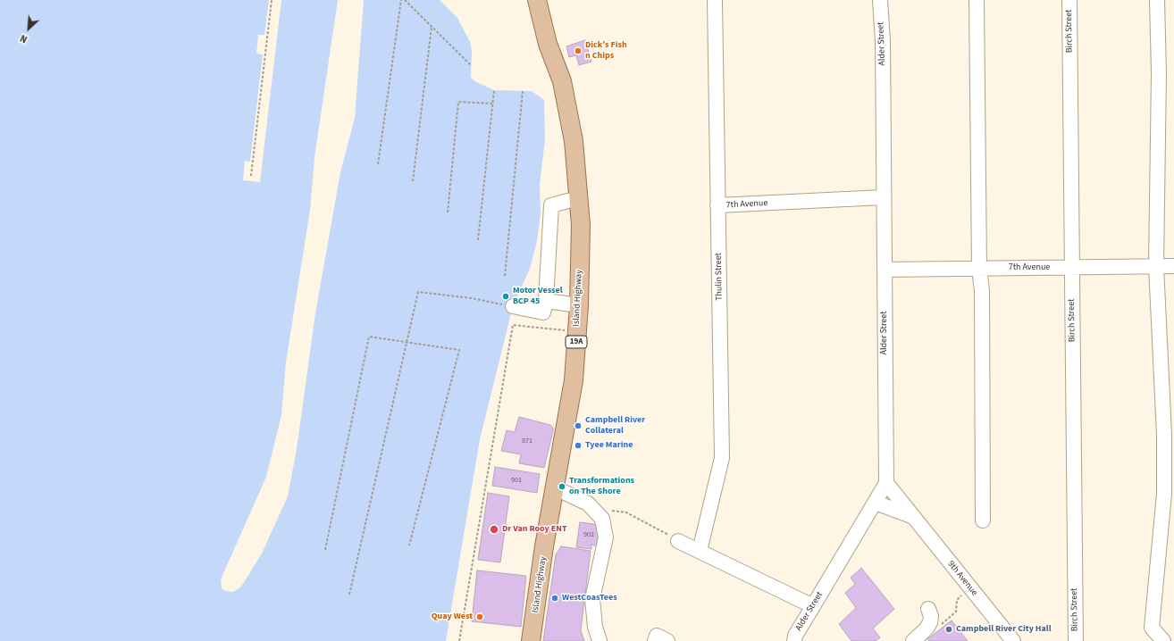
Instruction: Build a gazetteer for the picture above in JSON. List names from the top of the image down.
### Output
{
  "streets": {
    "main road": ["Island Highway", "19A"],
    "street": [
      "Birch Street",
      "Alder Street",
      "7th Avenue",
      "Thulin Street",
      "9th Avenue"
    ]
  },
  "crossings": [
    ["Birch Street", "7th Avenue"],
    ["Alder Street", "7th Avenue"],
    ["Alder Street", "9th Avenue"],
    ["7th Avenue", "Thulin Street"]
  ],
  "places": [
    "Dick's Fish n Chips",
    "Motor Vessel BCP 45",
    "Campbell River Collateral",
    "Tyee Marine",
    "Transformations on The Shore",
    "Dr Van Rooy ENT",
    "WestCoasTees",
    "Quay West",
    "Campbell River City Hall"
  ],
  "house_numbers": ["871", "901", "902"],
  "north": "bottom left"
}
